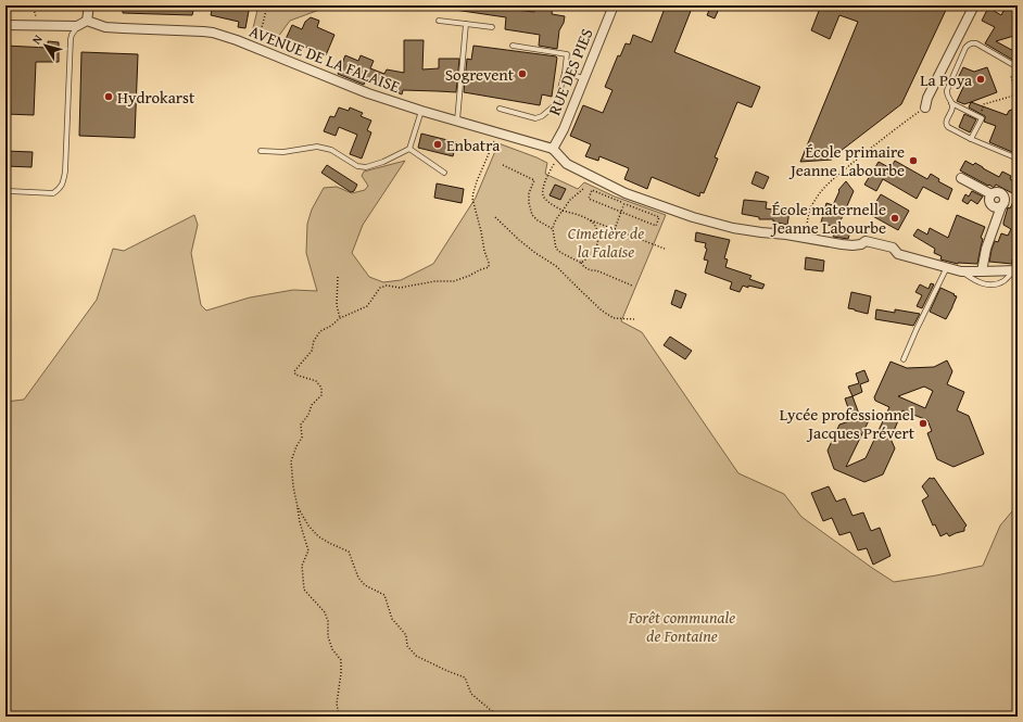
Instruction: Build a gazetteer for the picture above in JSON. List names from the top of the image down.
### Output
{
  "streets": {
    "street": ["AVENUE DE LA FALAISE", "RUE DES PIES"]
  },
  "crossings": [
    ["AVENUE DE LA FALAISE", "RUE DES PIES"]
  ],
  "parks": ["Cimetière de la Falaise", "Forêt communale de Fontaine"],
  "places": [
    "Sogrevent",
    "La Poya",
    "Hydrokarst",
    "Enbatra",
    "École primaire Jeanne Labourbe",
    "École maternelle Jeanne Labourbe",
    "Lycée professionnel Jacques Prévert"
  ],
  "north": "top left"
}
